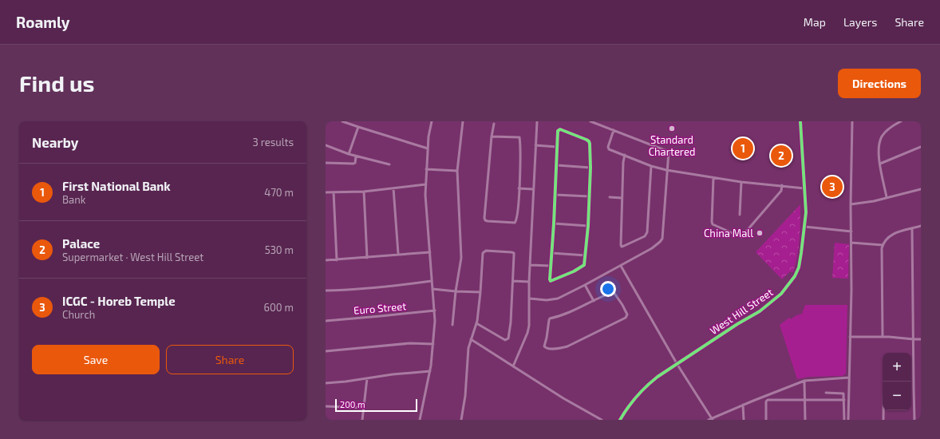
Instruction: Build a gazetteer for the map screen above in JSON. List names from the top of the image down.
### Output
{
  "streets": {
    "street": ["Euro Street", "West Hill Street"]
  },
  "places": ["Standard Chartered", "China Mall"],
  "scale_bar": "200 m",
  "page": {
    "header": "Roamly",
    "nav": ["Map", "Layers", "Share"],
    "buttons": [
      "Directions",
      ["Save", "Share"]
    ],
    "title": "Find us",
    "heading": ["Nearby", "3 results"],
    "pins": ["1", "2", "3"],
    "list": [
      {
        "mark": "1",
        "name": "First National Bank",
        "note": "Bank",
        "value": "470 m"
      },
      {
        "mark": "2",
        "name": "Palace",
        "note": "Supermarket · West Hill Street",
        "value": "530 m"
      },
      {
        "mark": "3",
        "name": "ICGC - Horeb Temple",
        "note": "Church",
        "value": "600 m"
      }
    ],
    "map_buttons": ["+", "−"],
    "scale": "200 m"
  }
}
